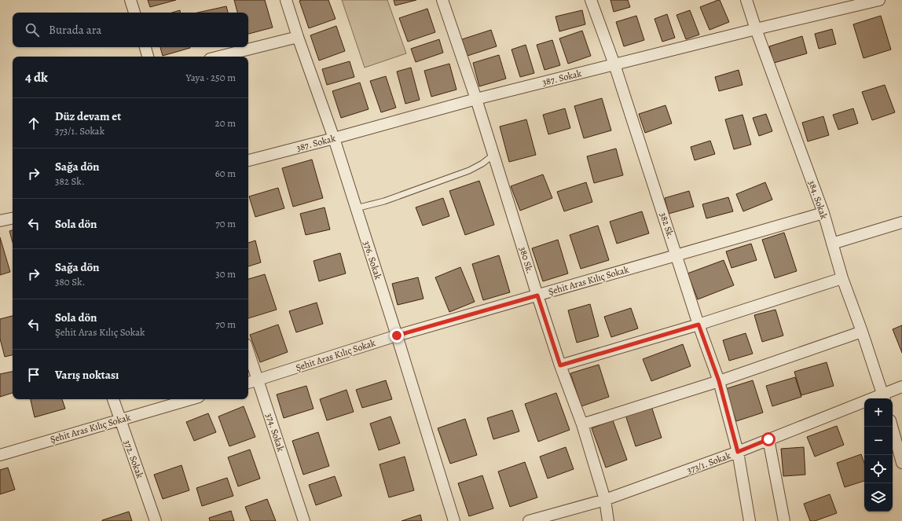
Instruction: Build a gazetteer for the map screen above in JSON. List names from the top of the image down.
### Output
{
  "streets": {
    "street": [
      "387. Sokak",
      "384. Sokak",
      "382 Sk.",
      "376. Sokak",
      "380 Sk.",
      "Şehit Aras Kılıç Sokak",
      "374. Sokak",
      "372. Sokak",
      "373/1. Sokak"
    ]
  },
  "crossings": [
    ["387. Sokak", "384. Sokak"],
    ["387. Sokak", "382 Sk."],
    ["387. Sokak", "376. Sokak"],
    ["387. Sokak", "380 Sk."],
    ["384. Sokak", "Şehit Aras Kılıç Sokak"],
    ["384. Sokak", "373/1. Sokak"],
    ["382 Sk.", "Şehit Aras Kılıç Sokak"],
    ["382 Sk.", "373/1. Sokak"],
    ["376. Sokak", "Şehit Aras Kılıç Sokak"],
    ["380 Sk.", "Şehit Aras Kılıç Sokak"],
    ["380 Sk.", "373/1. Sokak"],
    ["Şehit Aras Kılıç Sokak", "374. Sokak"],
    ["Şehit Aras Kılıç Sokak", "372. Sokak"]
  ],
  "page": {
    "search": "Burada ara",
    "heading": ["4 dk", "Yaya · 250 m"],
    "list": [
      ["Düz devam et", "373/1. Sokak", "20 m"],
      ["Sağa dön", "382 Sk.", "60 m"],
      ["Sola dön", "70 m"],
      ["Sağa dön", "380 Sk.", "30 m"],
      ["Sola dön", "Şehit Aras Kılıç Sokak", "70 m"],
      "Varış noktası"
    ],
    "map_buttons": ["+", "−"]
  }
}
